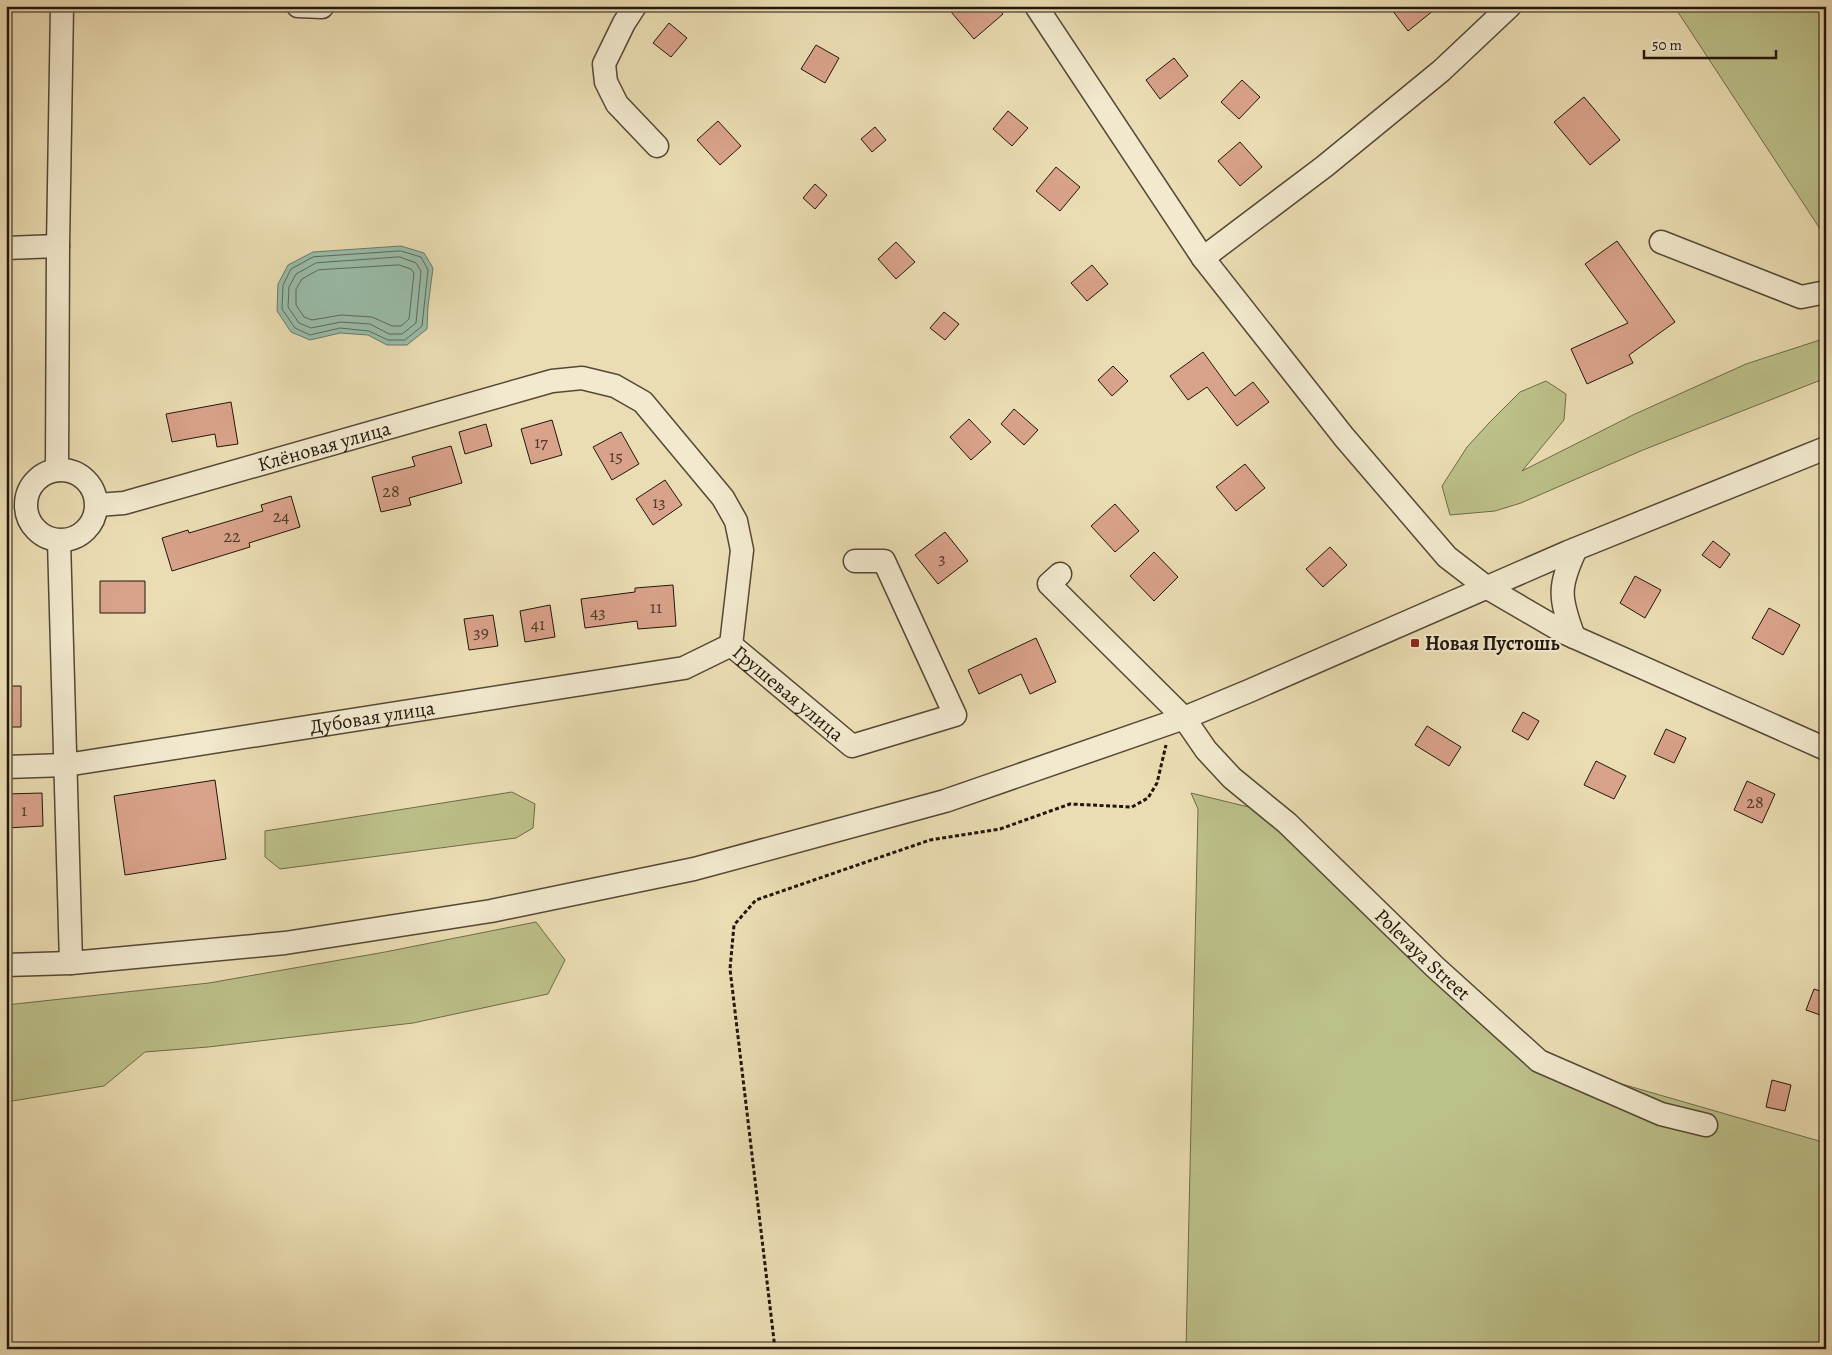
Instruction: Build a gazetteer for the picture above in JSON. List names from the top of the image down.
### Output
{
  "streets": {
    "street": [
      "Клёновая улица",
      "Грушевая улица",
      "Дубовая улица",
      "Polevaya Street"
    ]
  },
  "crossings": [
    ["Клёновая улица", "Грушевая улица"],
    ["Грушевая улица", "Дубовая улица"]
  ],
  "places": {
    "transit": ["Новая Пустошь"]
  },
  "house_numbers": [
    "17",
    "15",
    "28",
    "13",
    "24",
    "22",
    "3",
    "11",
    "43",
    "41",
    "39",
    "28",
    "1"
  ],
  "scale_bar": "50 m"
}
